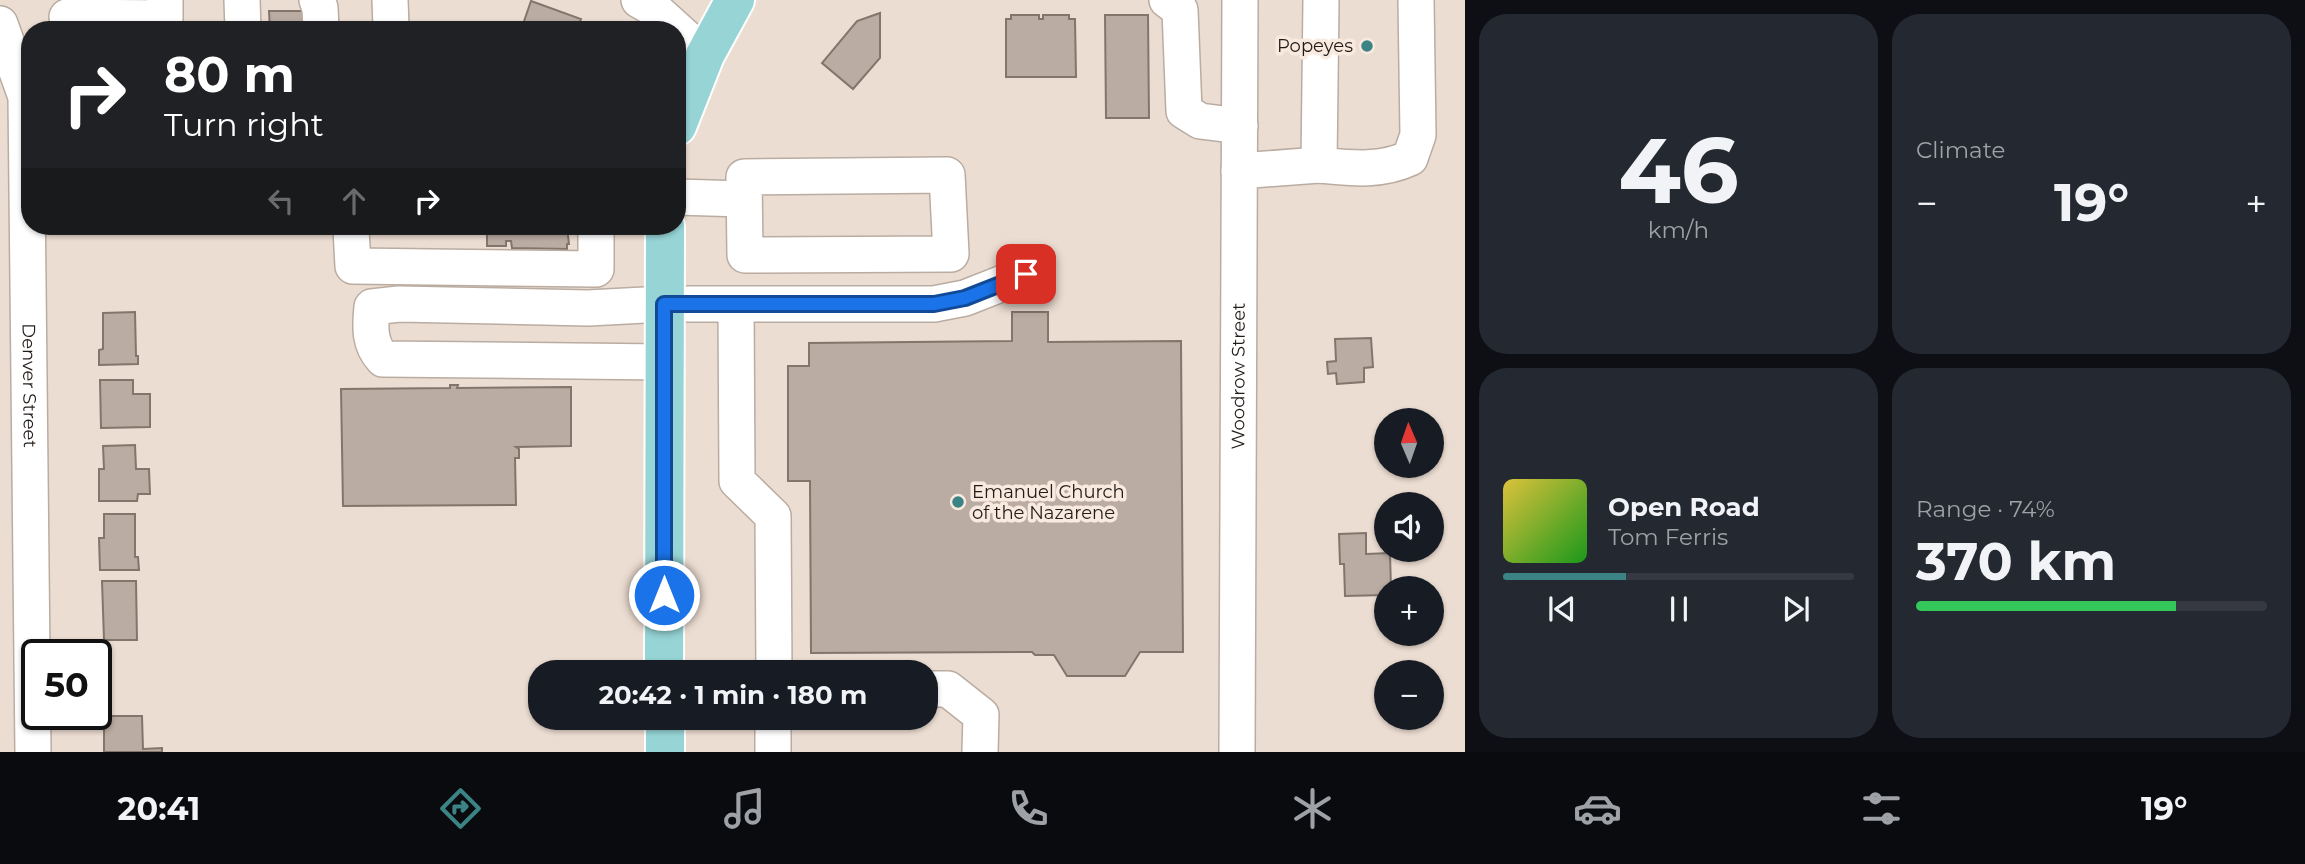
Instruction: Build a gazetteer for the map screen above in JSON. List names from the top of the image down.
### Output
{
  "streets": {
    "street": ["Woodrow Street", "Denver Street"]
  },
  "places": ["Popeyes", "Emanuel Church of the Nazarene"],
  "north": "top",
  "page": {
    "tile": [
      ["46", "km/h"],
      "Climate",
      ["Range · 74%", "370 km"]
    ],
    "turn": ["80 m", "Turn right"],
    "heat": ["−", "19°", "+"],
    "map_buttons": ["+", "−"],
    "song": ["Open Road", "Tom Ferris"],
    "limit": "50",
    "trip": "20:42 · 1 min · 180 m",
    "tabs": ["20:41", "19°"]
  }
}
